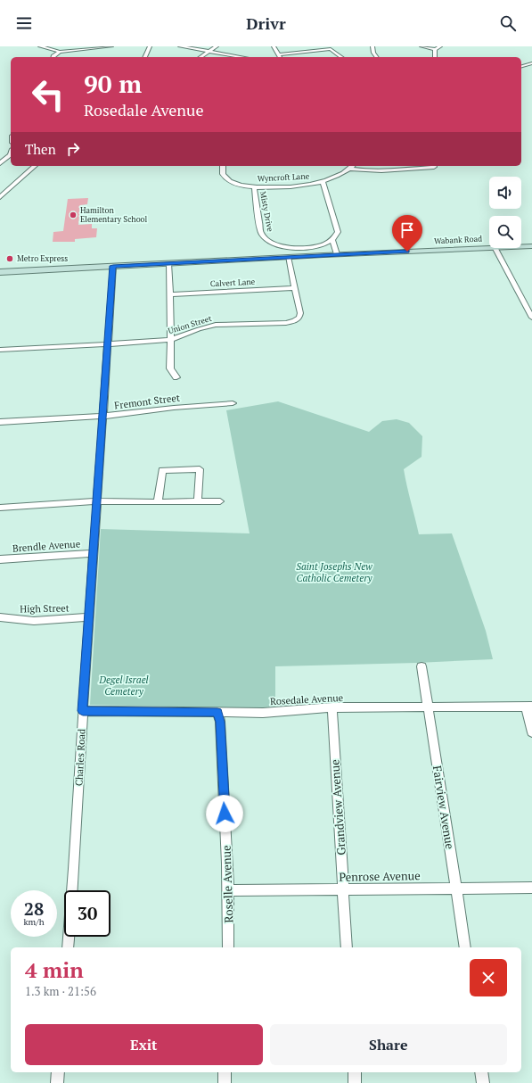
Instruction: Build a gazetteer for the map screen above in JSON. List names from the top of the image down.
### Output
{
  "streets": {
    "street": [
      "Wyncroft Lane",
      "Misty Drive",
      "Wabank Road",
      "Calvert Lane",
      "Union Street",
      "Fremont Street",
      "Brendle Avenue",
      "High Street",
      "Rosedale Avenue",
      "Charles Road",
      "Grandview Avenue",
      "Fairview Avenue",
      "Penrose Avenue",
      "Roselle Avenue"
    ]
  },
  "crossings": [
    ["Wyncroft Lane", "Misty Drive"],
    ["Wabank Road", "Union Street"],
    ["Wabank Road", "Charles Road"],
    ["Calvert Lane", "Union Street"],
    ["Union Street", "Charles Road"],
    ["Fremont Street", "Charles Road"],
    ["Brendle Avenue", "Charles Road"],
    ["High Street", "Charles Road"],
    ["Rosedale Avenue", "Charles Road"],
    ["Rosedale Avenue", "Grandview Avenue"],
    ["Rosedale Avenue", "Fairview Avenue"],
    ["Rosedale Avenue", "Roselle Avenue"],
    ["Grandview Avenue", "Penrose Avenue"],
    ["Fairview Avenue", "Penrose Avenue"],
    ["Penrose Avenue", "Roselle Avenue"]
  ],
  "parks": ["Saint Josephs New Catholic Cemetery", "Degel Israel Cemetery"],
  "places": ["Hamilton Elementary School", "Metro Express"],
  "page": {
    "header": "Drivr",
    "turn": ["90 m", "Rosedale Avenue"],
    "then": "Then",
    "speed": "28 km/h",
    "limit": "30",
    "heading": ["4 min", "1.3 km · 21:56"],
    "buttons": ["Exit", "Share"]
  }
}
